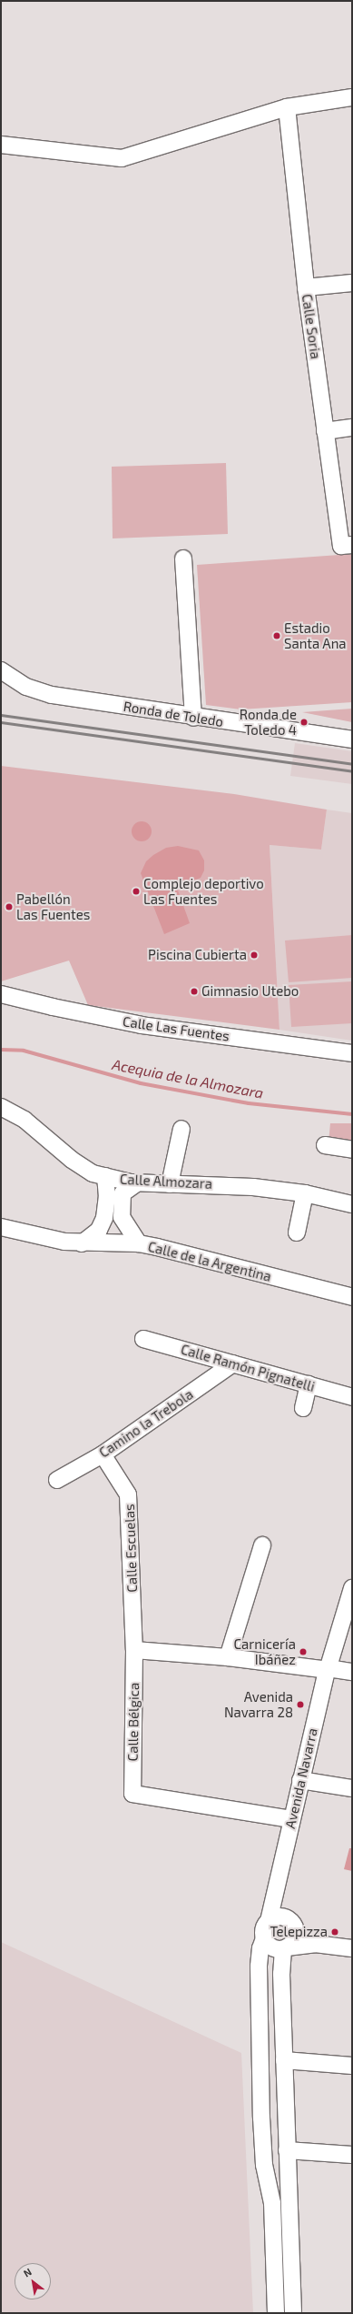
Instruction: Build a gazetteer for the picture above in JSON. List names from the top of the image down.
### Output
{
  "streets": {
    "street": [
      "Calle Soria",
      "Ronda de Toledo",
      "Calle Las Fuentes",
      "Calle Almozara",
      "Calle de la Argentina",
      "Calle Ramón Pignatelli",
      "Camino la Trebola",
      "Calle Escuelas",
      "Calle Bélgica",
      "Avenida Navarra"
    ]
  },
  "crossings": [
    ["Calle Ramón Pignatelli", "Camino la Trebola"],
    ["Camino la Trebola", "Calle Escuelas"],
    ["Calle Escuelas", "Calle Bélgica"],
    ["Calle Bélgica", "Avenida Navarra"]
  ],
  "water": ["Acequia de la Almozara"],
  "places": [
    "Estadio Santa Ana",
    "Ronda de Toledo 4",
    "Complejo deportivo Las Fuentes",
    "Pabellón Las Fuentes",
    "Piscina Cubierta",
    "Gimnasio Utebo",
    "Carnicería Ibáñez",
    "Avenida Navarra 28",
    "Telepizza"
  ],
  "north": "top left"
}
